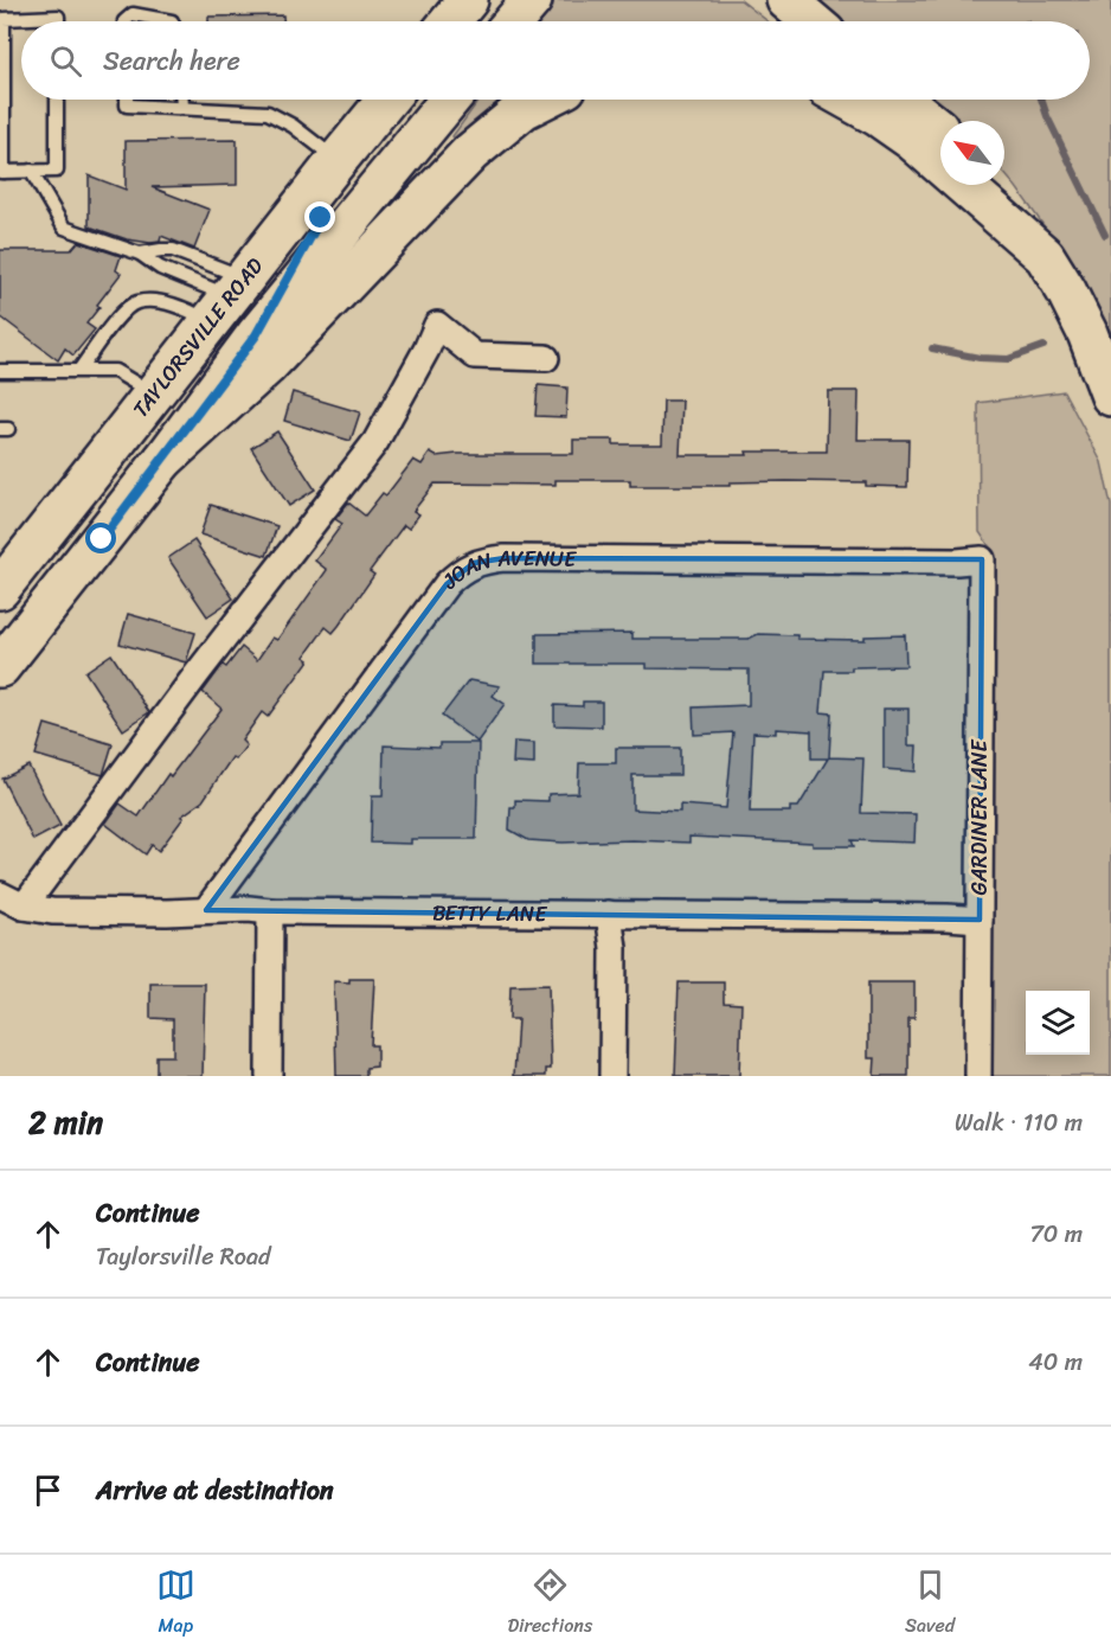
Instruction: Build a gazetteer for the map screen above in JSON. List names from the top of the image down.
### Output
{
  "streets": {
    "main road": ["TAYLORSVILLE ROAD"],
    "street": ["JOAN AVENUE", "GARDINER LANE", "BETTY LANE"]
  },
  "crossings": [
    ["JOAN AVENUE", "GARDINER LANE"],
    ["JOAN AVENUE", "BETTY LANE"],
    ["GARDINER LANE", "BETTY LANE"]
  ],
  "north": "top left",
  "page": {
    "search": "Search here",
    "heading": ["2 min", "Walk · 110 m"],
    "list": [
      ["Continue", "Taylorsville Road", "70 m"],
      ["Continue", "40 m"],
      "Arrive at destination"
    ],
    "nav": ["Map", "Directions", "Saved"]
  }
}
